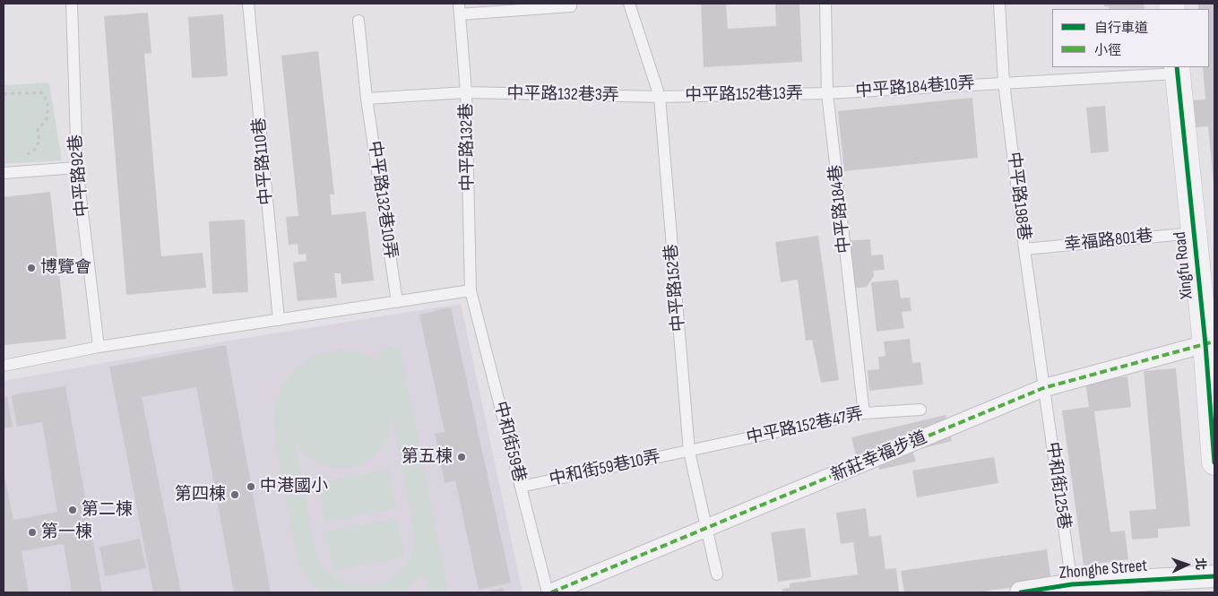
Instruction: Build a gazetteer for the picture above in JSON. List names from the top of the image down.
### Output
{
  "streets": {
    "street": ["Xingfu Road", "新莊幸福步道", "Zhonghe Street"],
    "lane": [
      "中平路184巷10弄",
      "中平路132巷3弄",
      "中平路152巷13弄",
      "中平路132巷",
      "中平路110巷",
      "中平路92巷",
      "中平路198巷",
      "中平路132巷10弄",
      "中平路184巷",
      "幸福路801巷",
      "中平路152巷",
      "中平路152巷47弄",
      "中和街59巷",
      "中和街59巷10弄",
      "中和街125巷"
    ]
  },
  "crossings": [
    ["中平路184巷10弄", "中平路152巷13弄"],
    ["中平路184巷10弄", "中平路198巷"],
    ["中平路184巷10弄", "中平路184巷"],
    ["中平路184巷10弄", "Xingfu Road"],
    ["中平路132巷3弄", "中平路152巷13弄"],
    ["中平路132巷3弄", "中平路132巷"],
    ["中平路132巷3弄", "中平路152巷"],
    ["中平路152巷13弄", "中平路184巷"],
    ["中平路152巷13弄", "中平路152巷"],
    ["中平路132巷", "中和街59巷"],
    ["中平路198巷", "幸福路801巷"],
    ["中平路198巷", "新莊幸福步道"],
    ["中平路198巷", "中和街125巷"],
    ["中平路184巷", "中平路152巷47弄"],
    ["幸福路801巷", "Xingfu Road"],
    ["Xingfu Road", "新莊幸福步道"],
    ["中平路152巷", "中平路152巷47弄"],
    ["中平路152巷", "新莊幸福步道"],
    ["中平路152巷", "中和街59巷10弄"],
    ["中平路152巷47弄", "中和街59巷10弄"],
    ["中和街59巷", "中和街59巷10弄"],
    ["新莊幸福步道", "中和街125巷"],
    ["中和街125巷", "Zhonghe Street"]
  ],
  "places": [
    "博覽會",
    "第五棟",
    "中港國小",
    "第四棟",
    "第二棟",
    "第一棟"
  ],
  "legend": ["自行車道", "小徑"],
  "north": "right"
}
